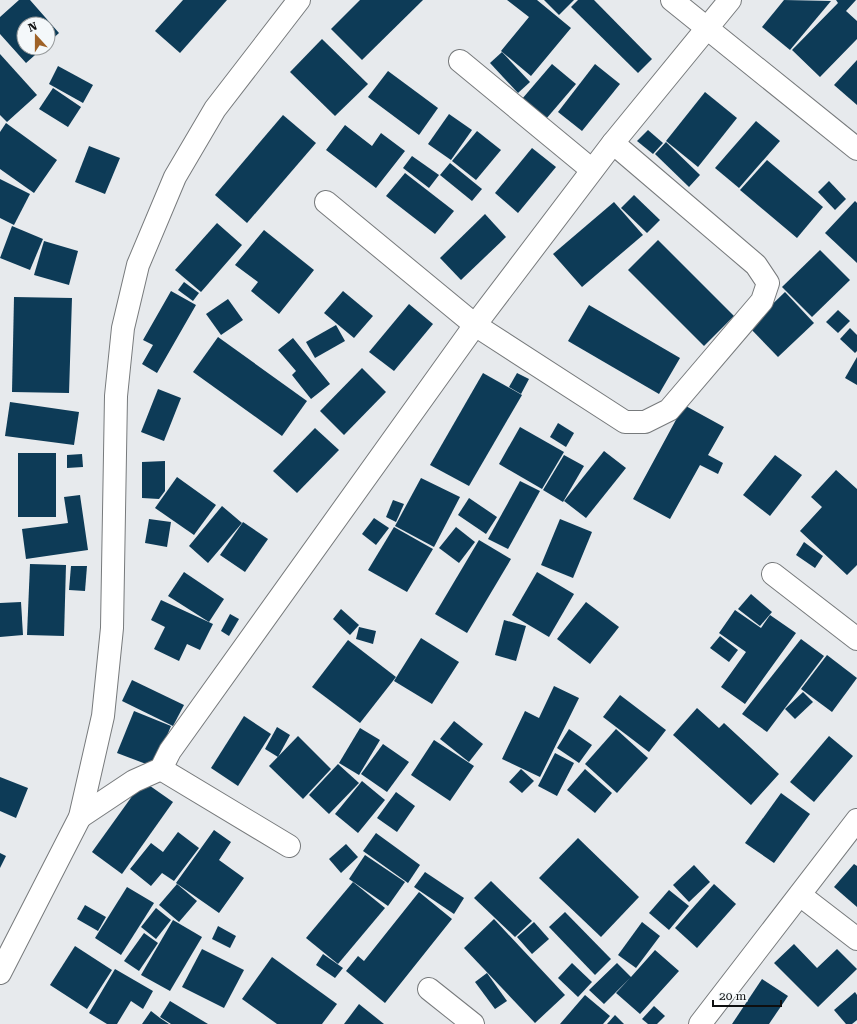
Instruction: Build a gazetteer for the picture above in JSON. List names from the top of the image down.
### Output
{
  "scale_bar": "20 m",
  "north": "top"
}
